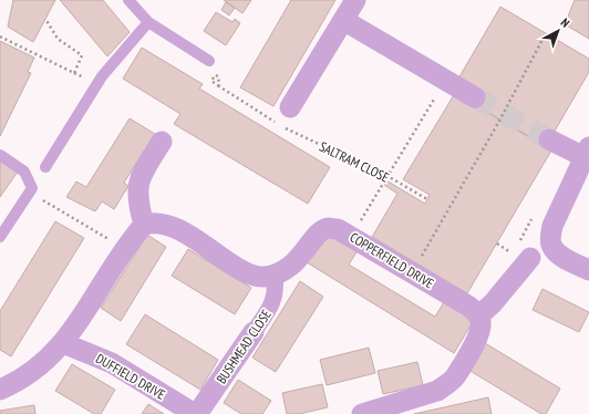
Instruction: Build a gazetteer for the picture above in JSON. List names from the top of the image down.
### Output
{
  "streets": {
    "street": ["COPPERFIELD DRIVE", "BUSHMEAD CLOSE", "DUFFIELD DRIVE"],
    "path": ["SALTRAM CLOSE"]
  },
  "crossings": [
    ["COPPERFIELD DRIVE", "BUSHMEAD CLOSE"],
    ["BUSHMEAD CLOSE", "DUFFIELD DRIVE"]
  ],
  "north": "top right"
}
